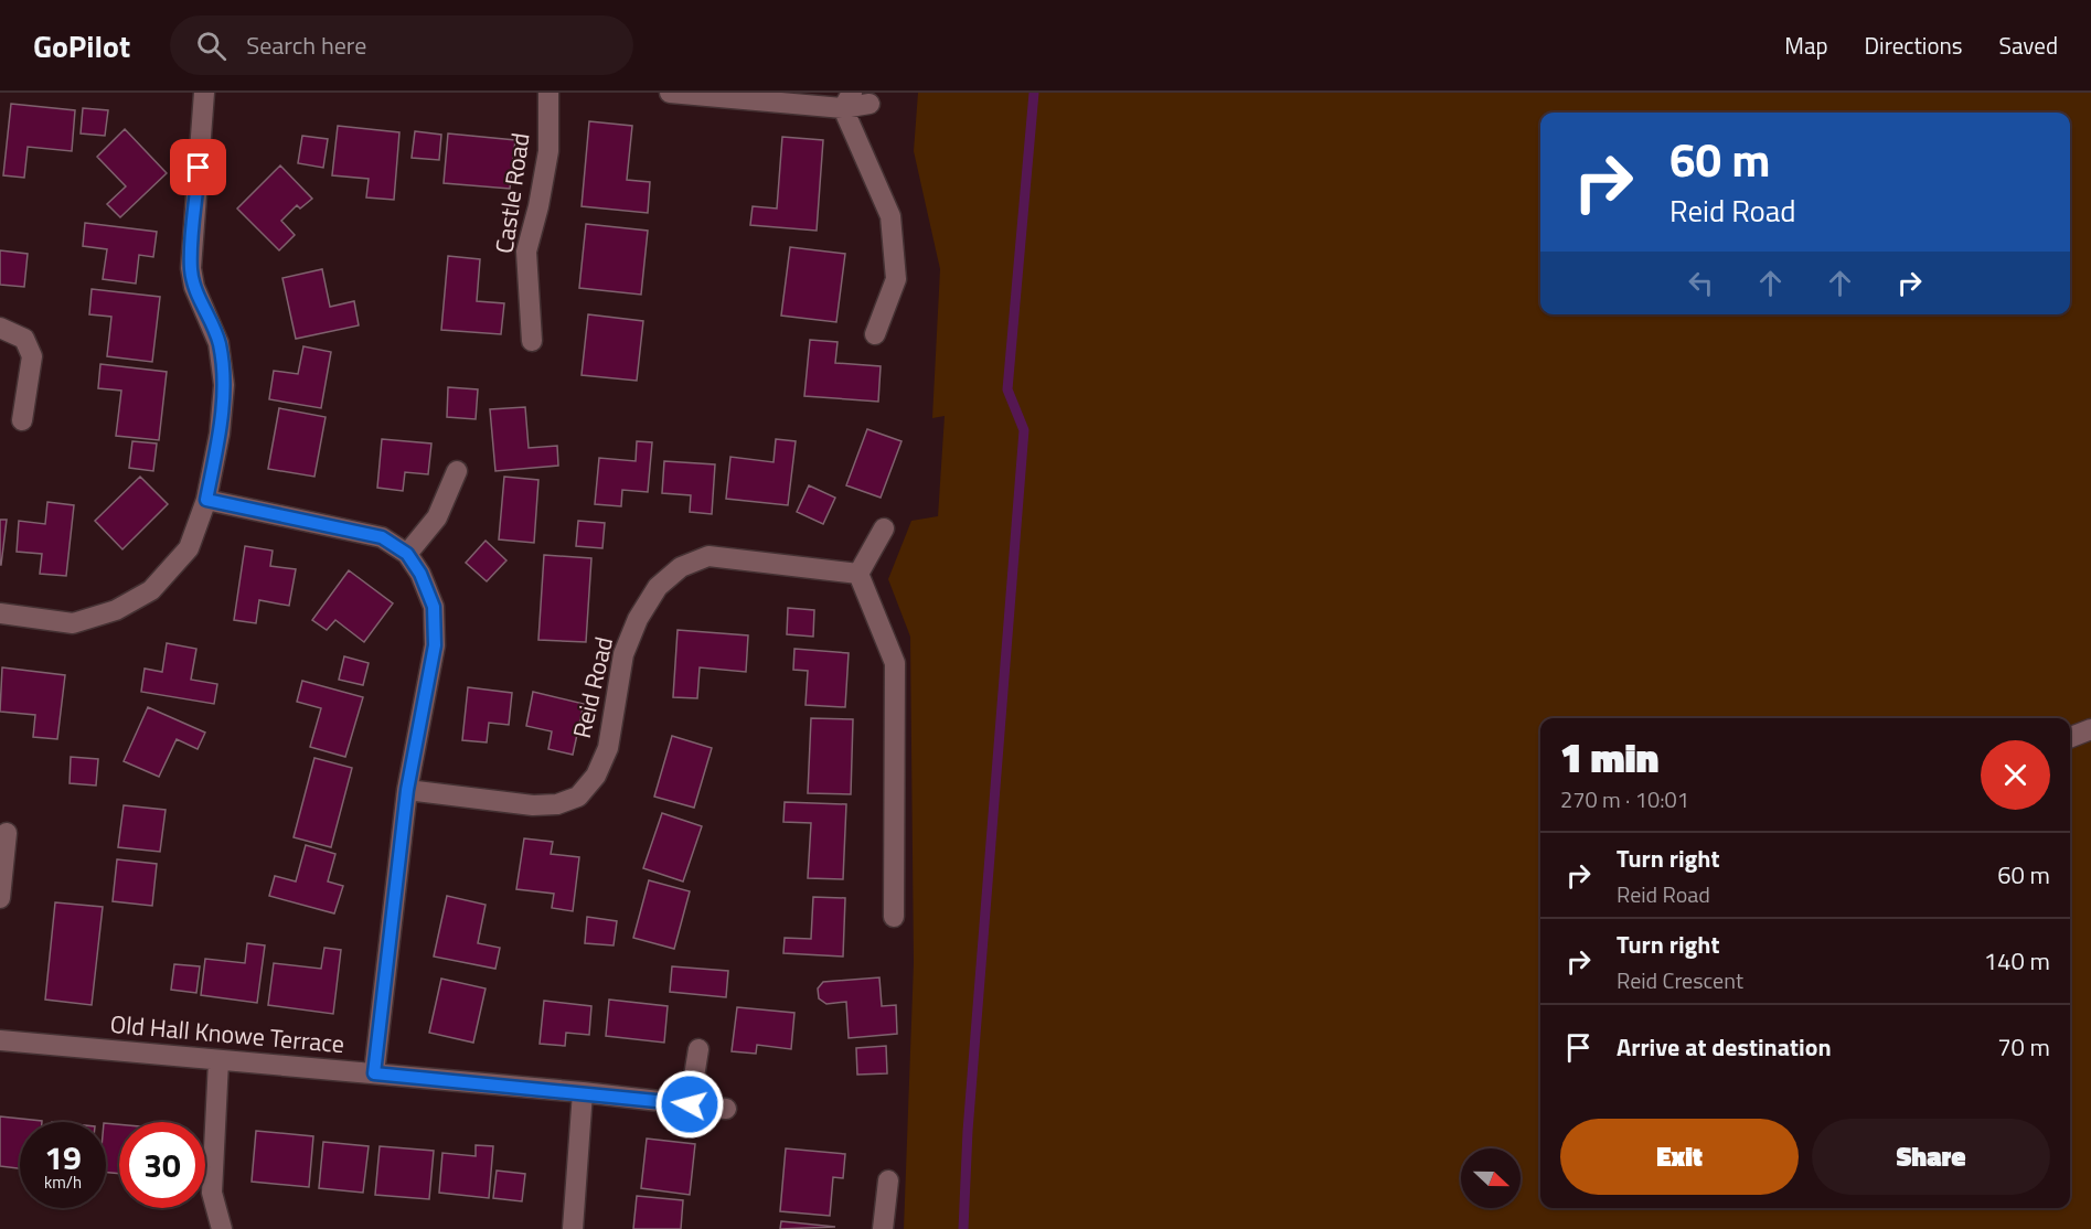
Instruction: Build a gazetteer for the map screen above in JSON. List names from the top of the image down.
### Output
{
  "streets": {
    "street": ["Castle Road", "Reid Road", "Old Hall Knowe Terrace"]
  },
  "north": "right",
  "page": {
    "header": "GoPilot",
    "search": "Search here",
    "nav": ["Map", "Directions", "Saved"],
    "turn": ["60 m", "Reid Road"],
    "heading": ["1 min", "270 m · 10:01"],
    "list": [
      {
        "name": "Turn right",
        "note": "Reid Road",
        "value": "60 m"
      },
      {
        "name": "Turn right",
        "note": "Reid Crescent",
        "value": "140 m"
      },
      {
        "name": "Arrive at destination",
        "value": "70 m"
      }
    ],
    "buttons": ["Exit", "Share"],
    "speed": "19 km/h",
    "limit": "30"
  }
}
